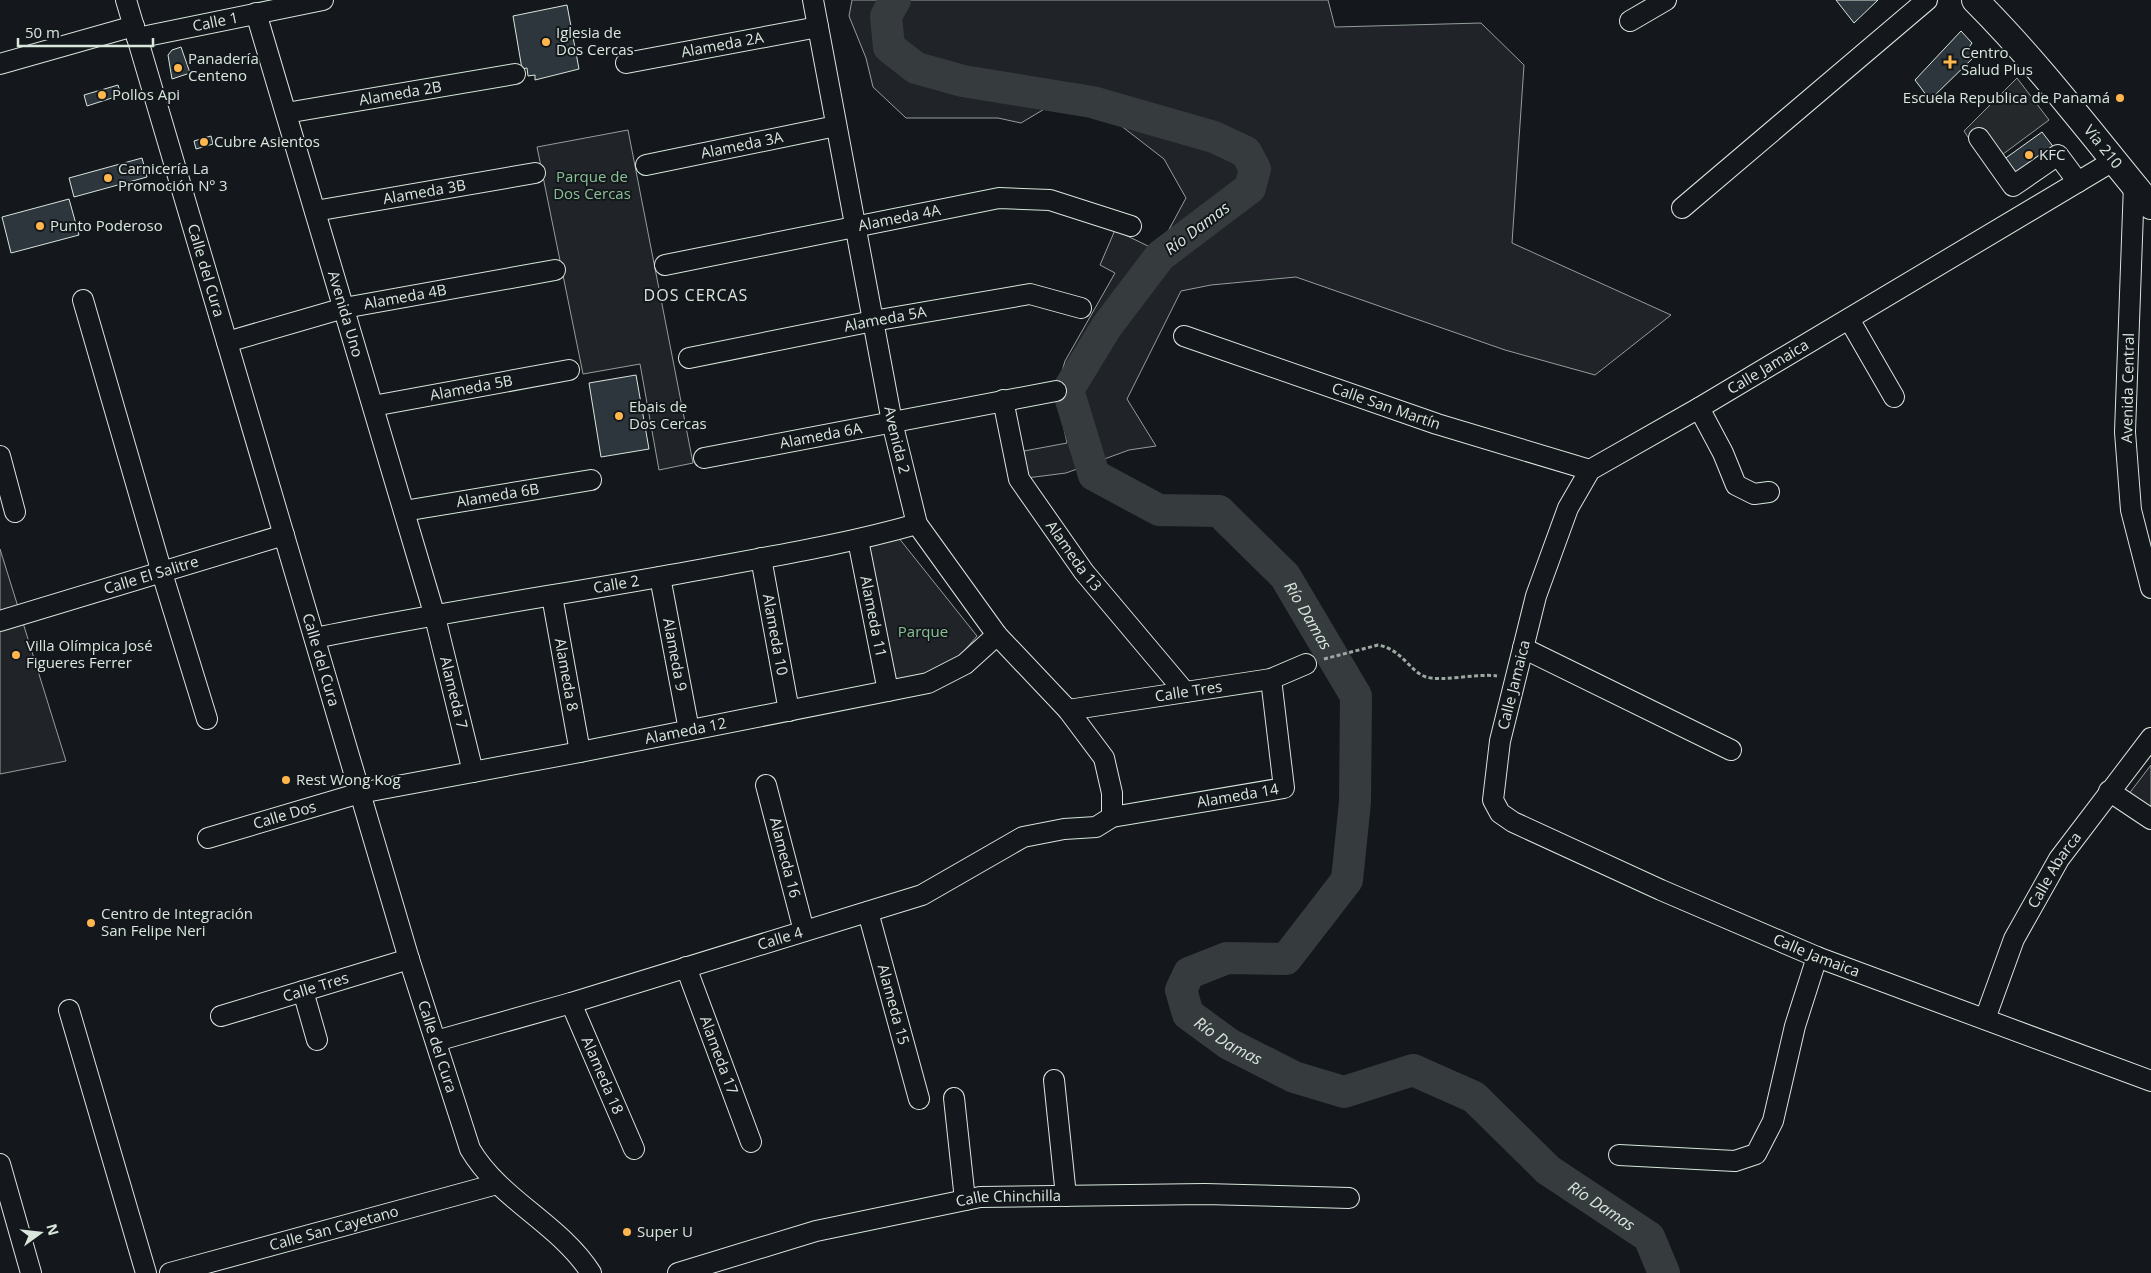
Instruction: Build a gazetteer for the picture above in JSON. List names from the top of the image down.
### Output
{
  "streets": {
    "main road": ["Vía 210"],
    "street": [
      "Calle 1",
      "Alameda 2A",
      "Alameda 2B",
      "Alameda 3A",
      "Alameda 3B",
      "Alameda 4A",
      "Calle del Cura",
      "Alameda 4B",
      "Avenida Uno",
      "Alameda 5A",
      "Calle Jamaica",
      "Alameda 5B",
      "Avenida Central",
      "Calle San Martín",
      "Alameda 6A",
      "Avenida 2",
      "Alameda 6B",
      "Alameda 13",
      "Calle El Salitre",
      "Calle 2",
      "Alameda 11",
      "Alameda 10",
      "Alameda 9",
      "Alameda 8",
      "Calle Tres",
      "Alameda 7",
      "Alameda 12",
      "Alameda 14",
      "Calle Dos",
      "Alameda 16",
      "Calle Abarca",
      "Calle 4",
      "Alameda 15",
      "Alameda 17",
      "Alameda 18",
      "Calle Chinchilla",
      "Calle San Cayetano"
    ]
  },
  "crossings": [
    ["Calle 1", "Calle del Cura"],
    ["Calle 1", "Avenida Uno"],
    ["Alameda 2A", "Avenida 2"],
    ["Alameda 2B", "Avenida Uno"],
    ["Alameda 3A", "Avenida 2"],
    ["Vía 210", "Calle Jamaica"],
    ["Vía 210", "Avenida Central"],
    ["Alameda 3B", "Avenida Uno"],
    ["Alameda 4A", "Avenida 2"],
    ["Calle del Cura", "Alameda 4B"],
    ["Calle del Cura", "Calle El Salitre"],
    ["Calle del Cura", "Calle 2"],
    ["Calle del Cura", "Calle Tres"],
    ["Calle del Cura", "Alameda 12"],
    ["Calle del Cura", "Calle Dos"],
    ["Calle del Cura", "Calle 4"],
    ["Calle del Cura", "Calle San Cayetano"],
    ["Alameda 4B", "Avenida Uno"],
    ["Avenida Uno", "Alameda 5B"],
    ["Avenida Uno", "Alameda 6B"],
    ["Avenida Uno", "Calle 2"],
    ["Avenida Uno", "Alameda 7"],
    ["Alameda 5A", "Avenida 2"],
    ["Calle Jamaica", "Calle San Martín"],
    ["Calle Jamaica", "Calle Abarca"],
    ["Alameda 6A", "Avenida 2"],
    ["Alameda 6A", "Alameda 13"],
    ["Avenida 2", "Calle 2"],
    ["Avenida 2", "Calle Tres"],
    ["Avenida 2", "Alameda 12"],
    ["Avenida 2", "Alameda 14"],
    ["Avenida 2", "Calle 4"],
    ["Alameda 13", "Calle Tres"],
    ["Calle 2", "Alameda 11"],
    ["Calle 2", "Alameda 10"],
    ["Calle 2", "Alameda 9"],
    ["Calle 2", "Alameda 8"],
    ["Calle 2", "Alameda 7"],
    ["Alameda 11", "Alameda 12"],
    ["Alameda 10", "Alameda 12"],
    ["Alameda 9", "Alameda 12"],
    ["Alameda 8", "Alameda 12"],
    ["Calle Tres", "Alameda 14"],
    ["Alameda 7", "Alameda 12"],
    ["Alameda 12", "Calle Dos"],
    ["Alameda 14", "Calle 4"],
    ["Alameda 16", "Calle 4"],
    ["Calle 4", "Alameda 15"],
    ["Calle 4", "Alameda 17"],
    ["Calle 4", "Alameda 18"]
  ],
  "districts": ["DOS CERCAS"],
  "water": ["Río Damas"],
  "parks": ["Parque de Dos Cercas", "Parque"],
  "places": {
    "other": [
      "Iglesia de Dos Cercas",
      "Panadería Centeno",
      "Pollos Api",
      "Escuela Republica de Panamá",
      "Cubre Asientos",
      "KFC",
      "Carnicería La Promoción Nº 3",
      "Punto Poderoso",
      "Ebais de Dos Cercas",
      "Villa Olímpica José Figueres Ferrer",
      "Rest Wong Kog",
      "Centro de Integración San Felipe Neri",
      "Super U"
    ],
    "health": ["Centro Salud Plus"]
  },
  "scale_bar": "50 m",
  "north": "right"
}
